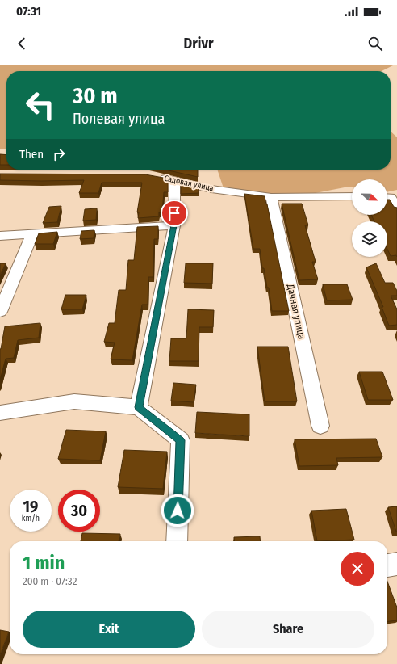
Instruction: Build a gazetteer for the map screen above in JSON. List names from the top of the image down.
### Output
{
  "streets": {
    "street": ["Садовая улица", "Дачная улица"]
  },
  "crossings": [
    ["Садовая улица", "Дачная улица"]
  ],
  "north": "right",
  "page": {
    "status": "07:31",
    "header": "Drivr",
    "turn": ["30 m", "Полевая улица"],
    "then": "Then",
    "speed": "19 km/h",
    "limit": "30",
    "heading": ["1 min", "200 m · 07:32"],
    "buttons": ["Exit", "Share"]
  }
}
